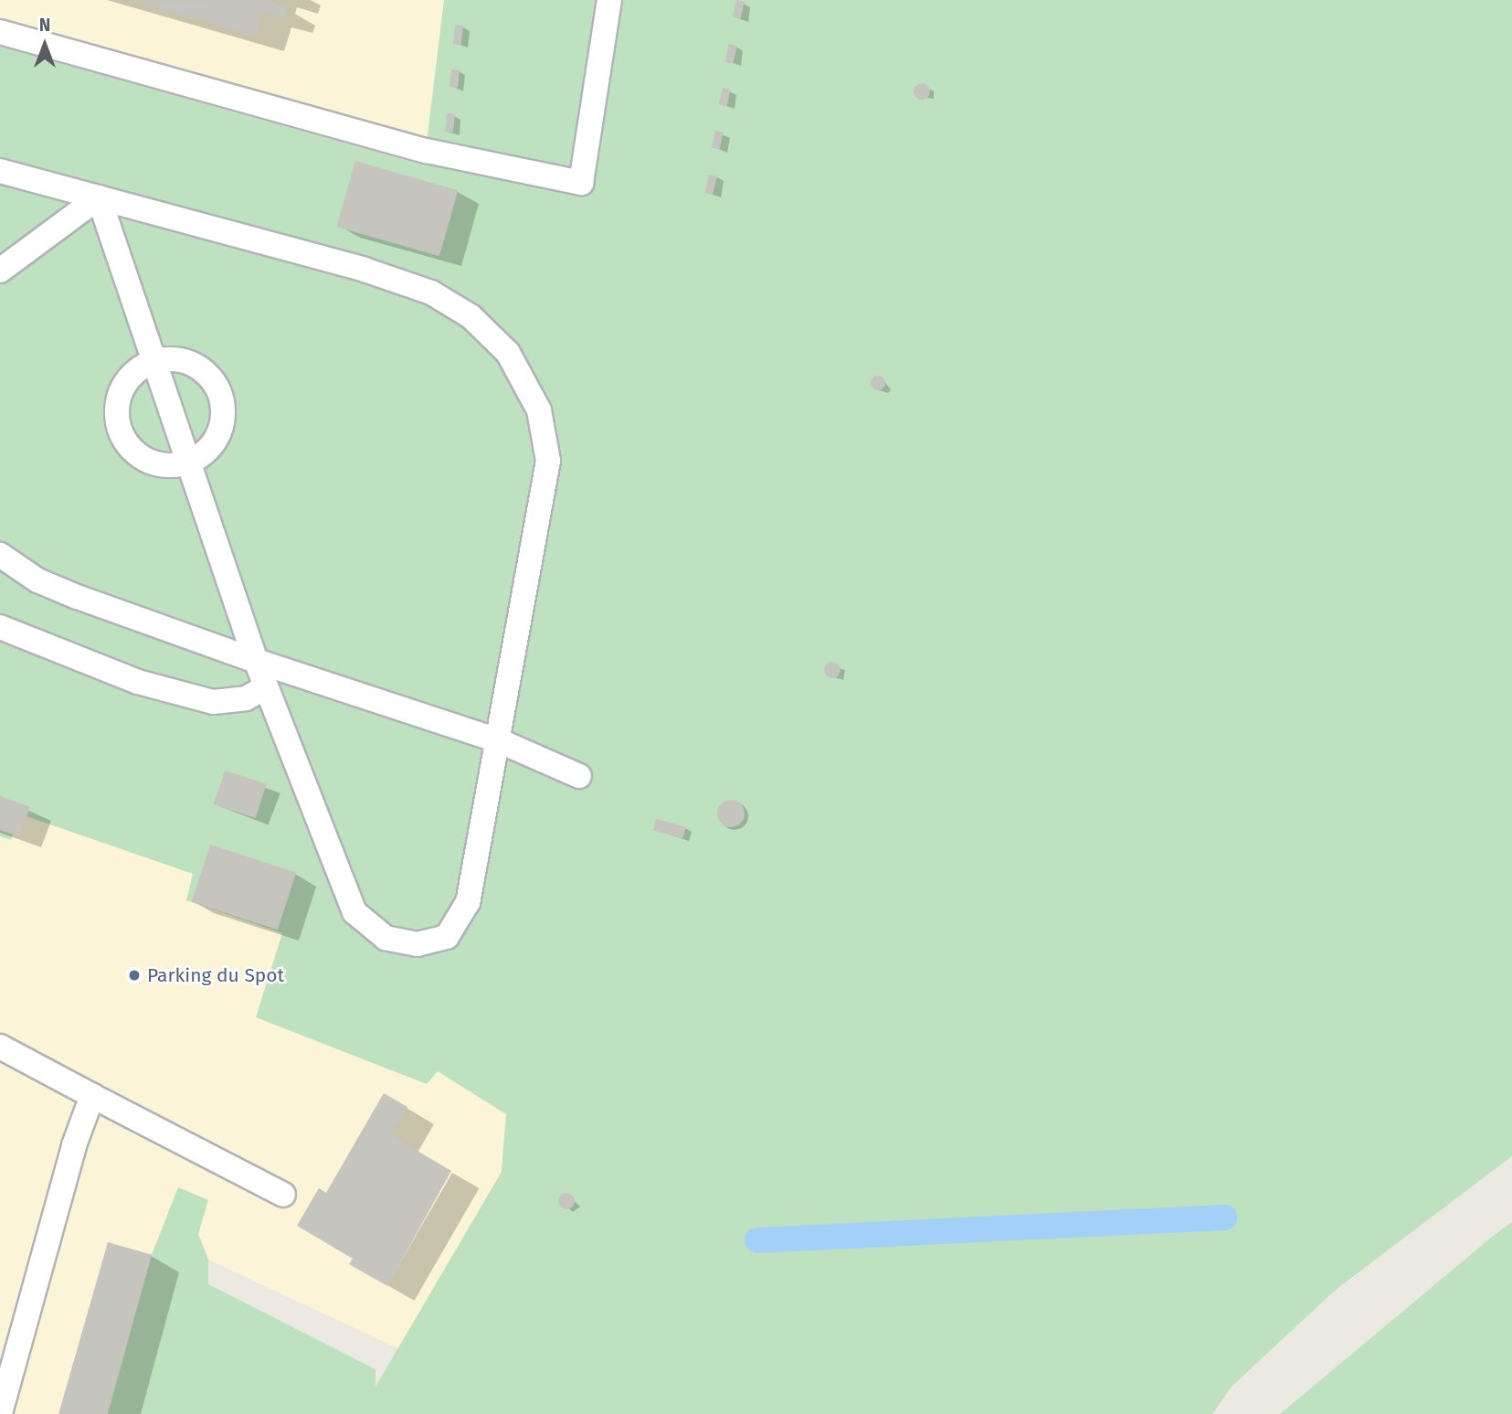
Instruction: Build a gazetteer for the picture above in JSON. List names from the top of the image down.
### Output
{
  "places": ["Parking du Spot"],
  "north": "top"
}
